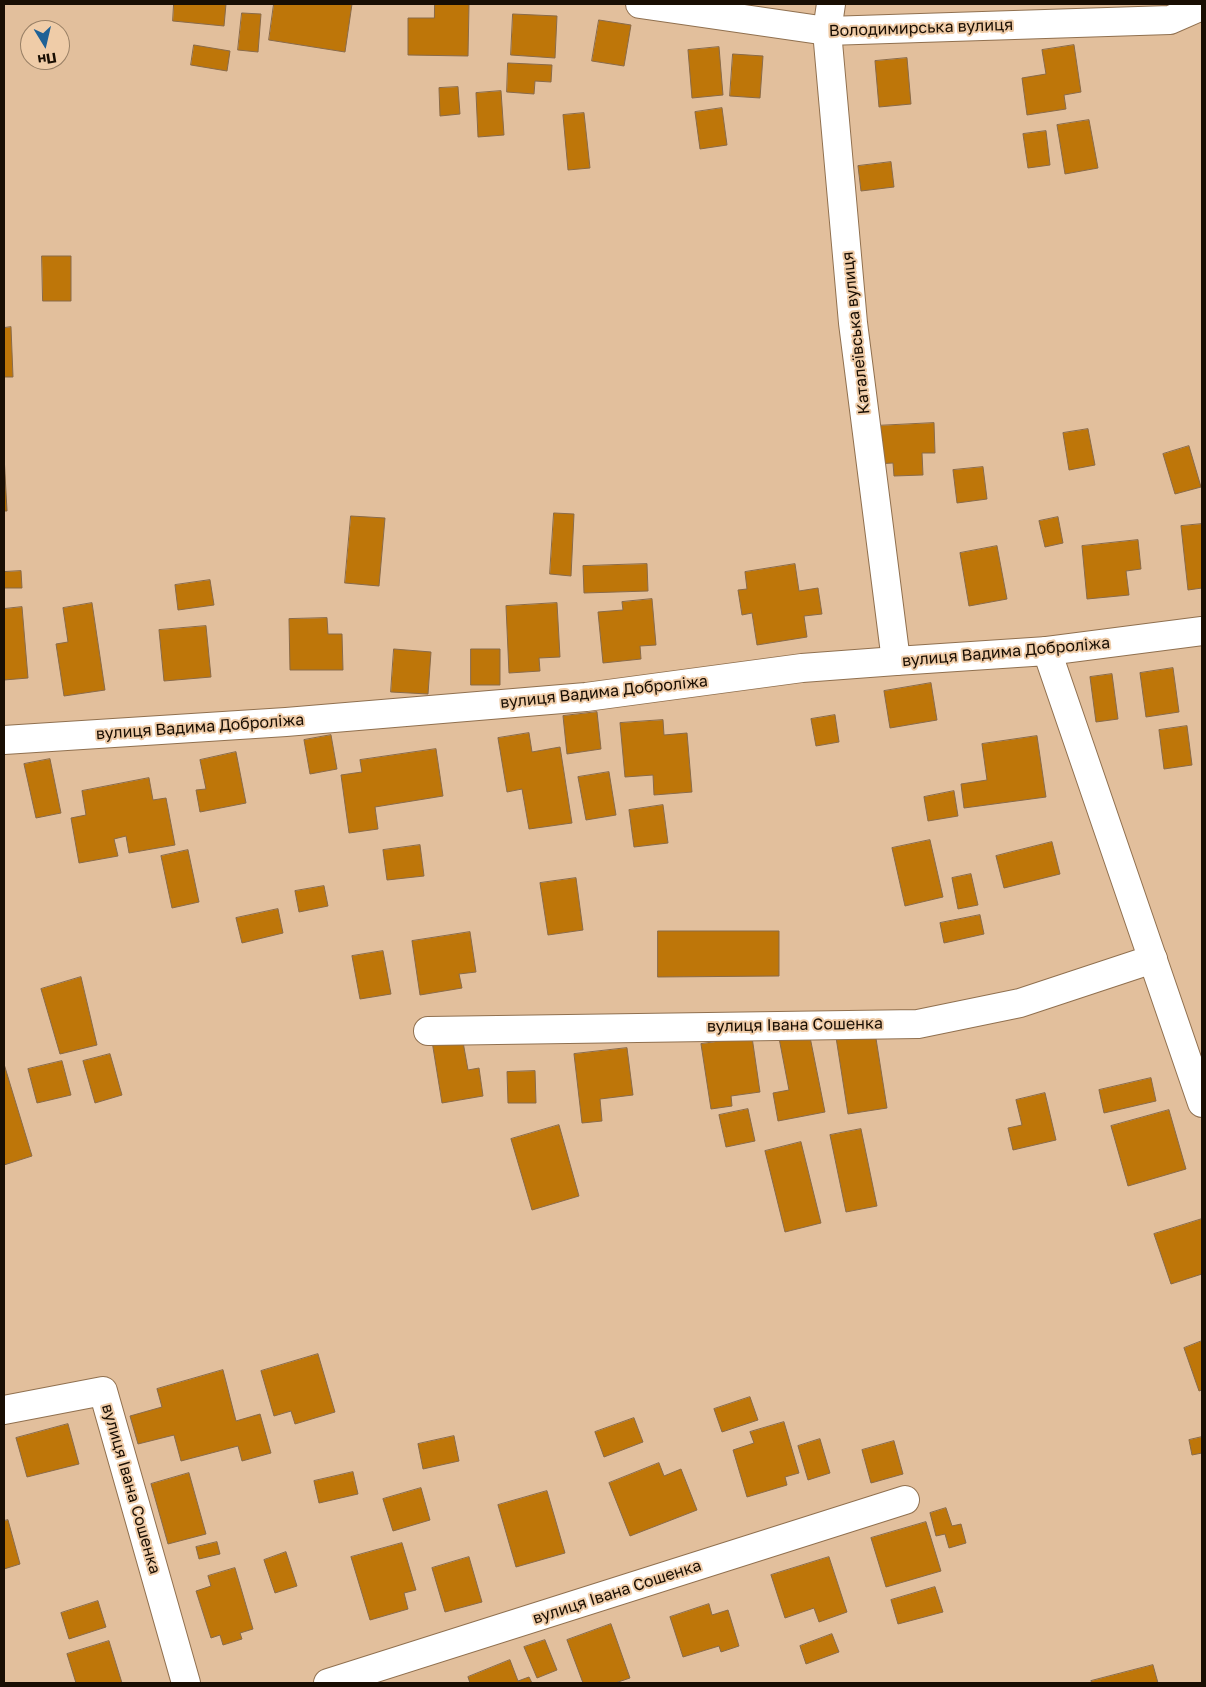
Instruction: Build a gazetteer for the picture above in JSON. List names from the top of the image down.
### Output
{
  "streets": {
    "street": [
      "Володимирська вулиця",
      "Каталеївська вулиця",
      "вулиця Вадима Доброліжа",
      "вулиця Івана Сошенка"
    ]
  },
  "crossings": [
    ["Володимирська вулиця", "Каталеївська вулиця"],
    ["Каталеївська вулиця", "вулиця Вадима Доброліжа"]
  ],
  "north": "bottom"
}
